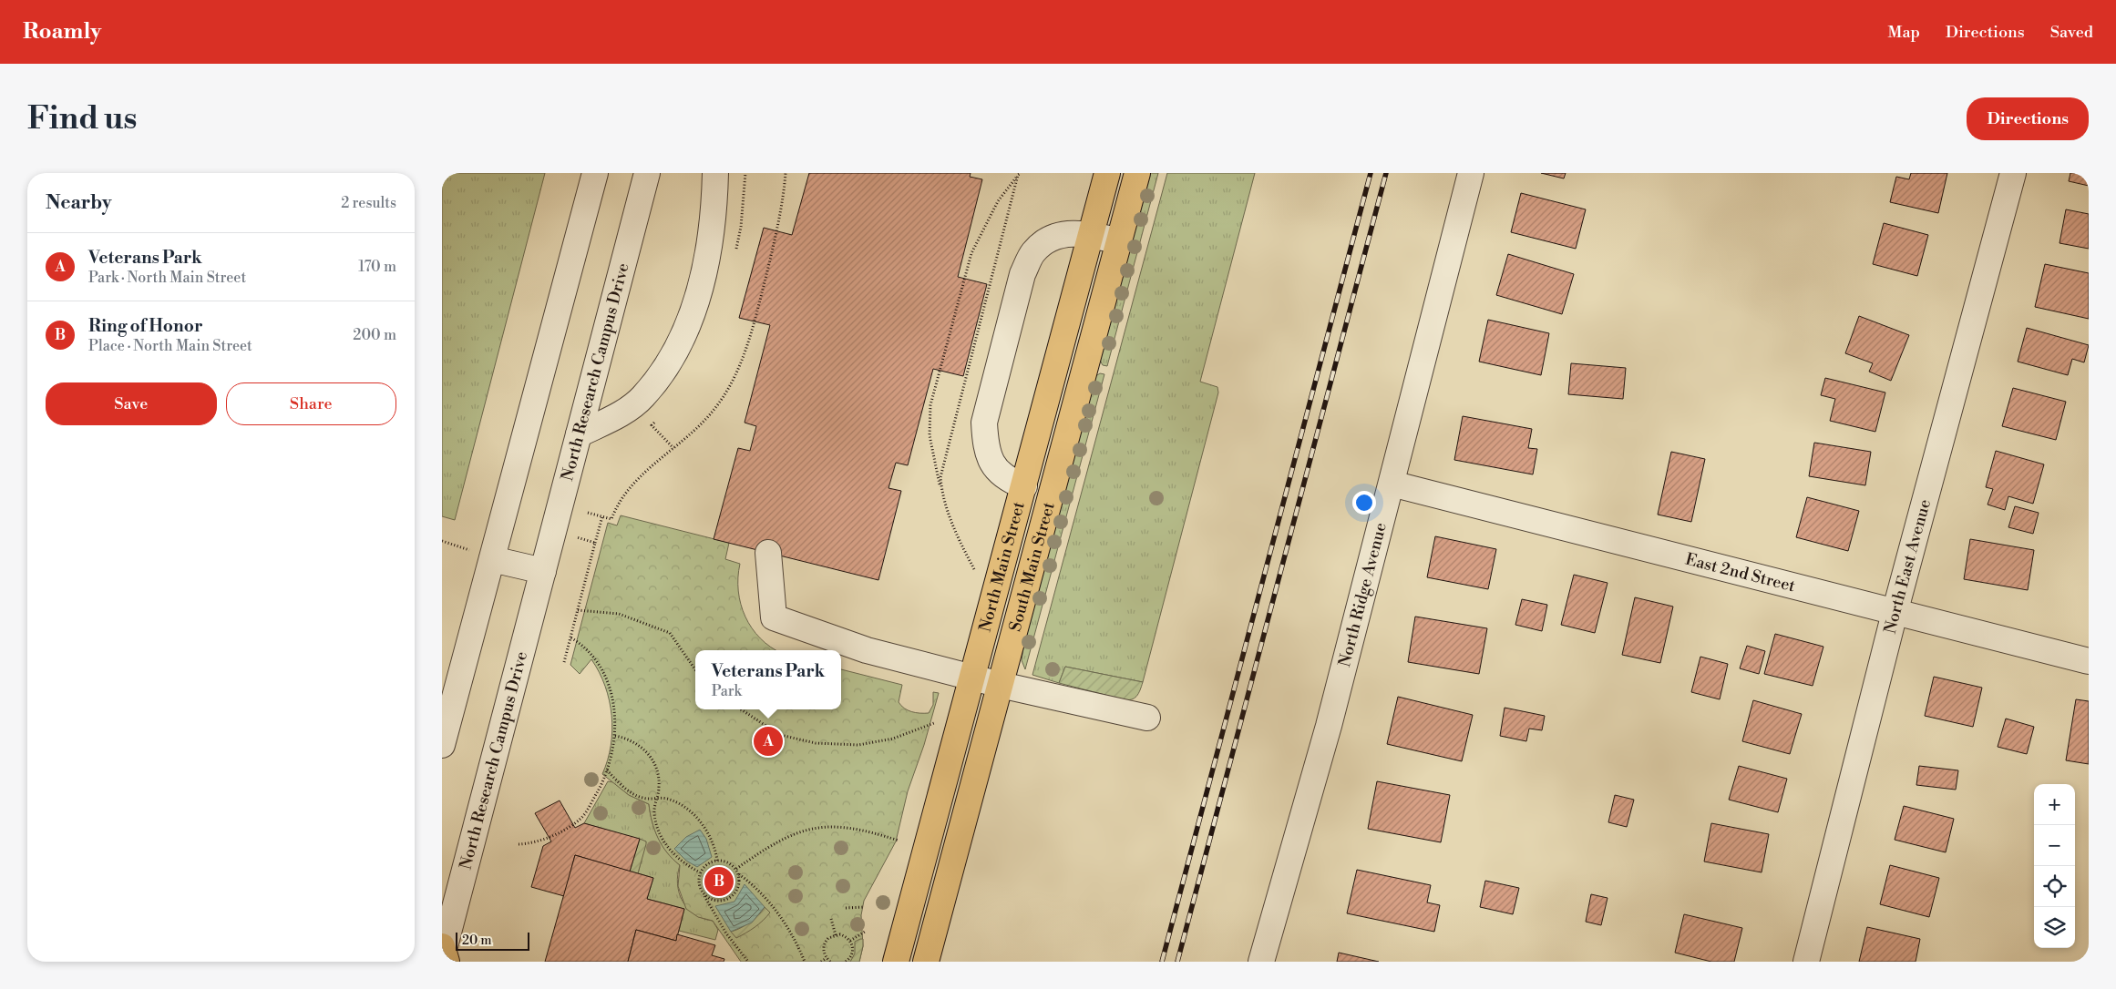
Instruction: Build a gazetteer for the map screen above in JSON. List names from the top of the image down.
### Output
{
  "streets": {
    "main road": ["North Main Street", "South Main Street"],
    "street": [
      "North Research Campus Drive",
      "North East Avenue",
      "East 2nd Street",
      "North Ridge Avenue"
    ]
  },
  "crossings": [
    ["North East Avenue", "East 2nd Street"],
    ["East 2nd Street", "North Ridge Avenue"]
  ],
  "scale_bar": "20 m",
  "page": {
    "header": "Roamly",
    "nav": ["Map", "Directions", "Saved"],
    "buttons": [
      "Directions",
      ["Save", "Share"]
    ],
    "title": "Find us",
    "heading": ["Nearby", "2 results"],
    "list": [
      {
        "mark": "A",
        "name": "Veterans Park",
        "note": "Park · North Main Street",
        "value": "170 m"
      },
      {
        "mark": "B",
        "name": "Ring of Honor",
        "note": "Place · North Main Street",
        "value": "200 m"
      }
    ],
    "popup": ["Veterans Park", "Park"],
    "pins": ["A", "B"],
    "map_buttons": ["+", "−"],
    "scale": "20 m"
  }
}
